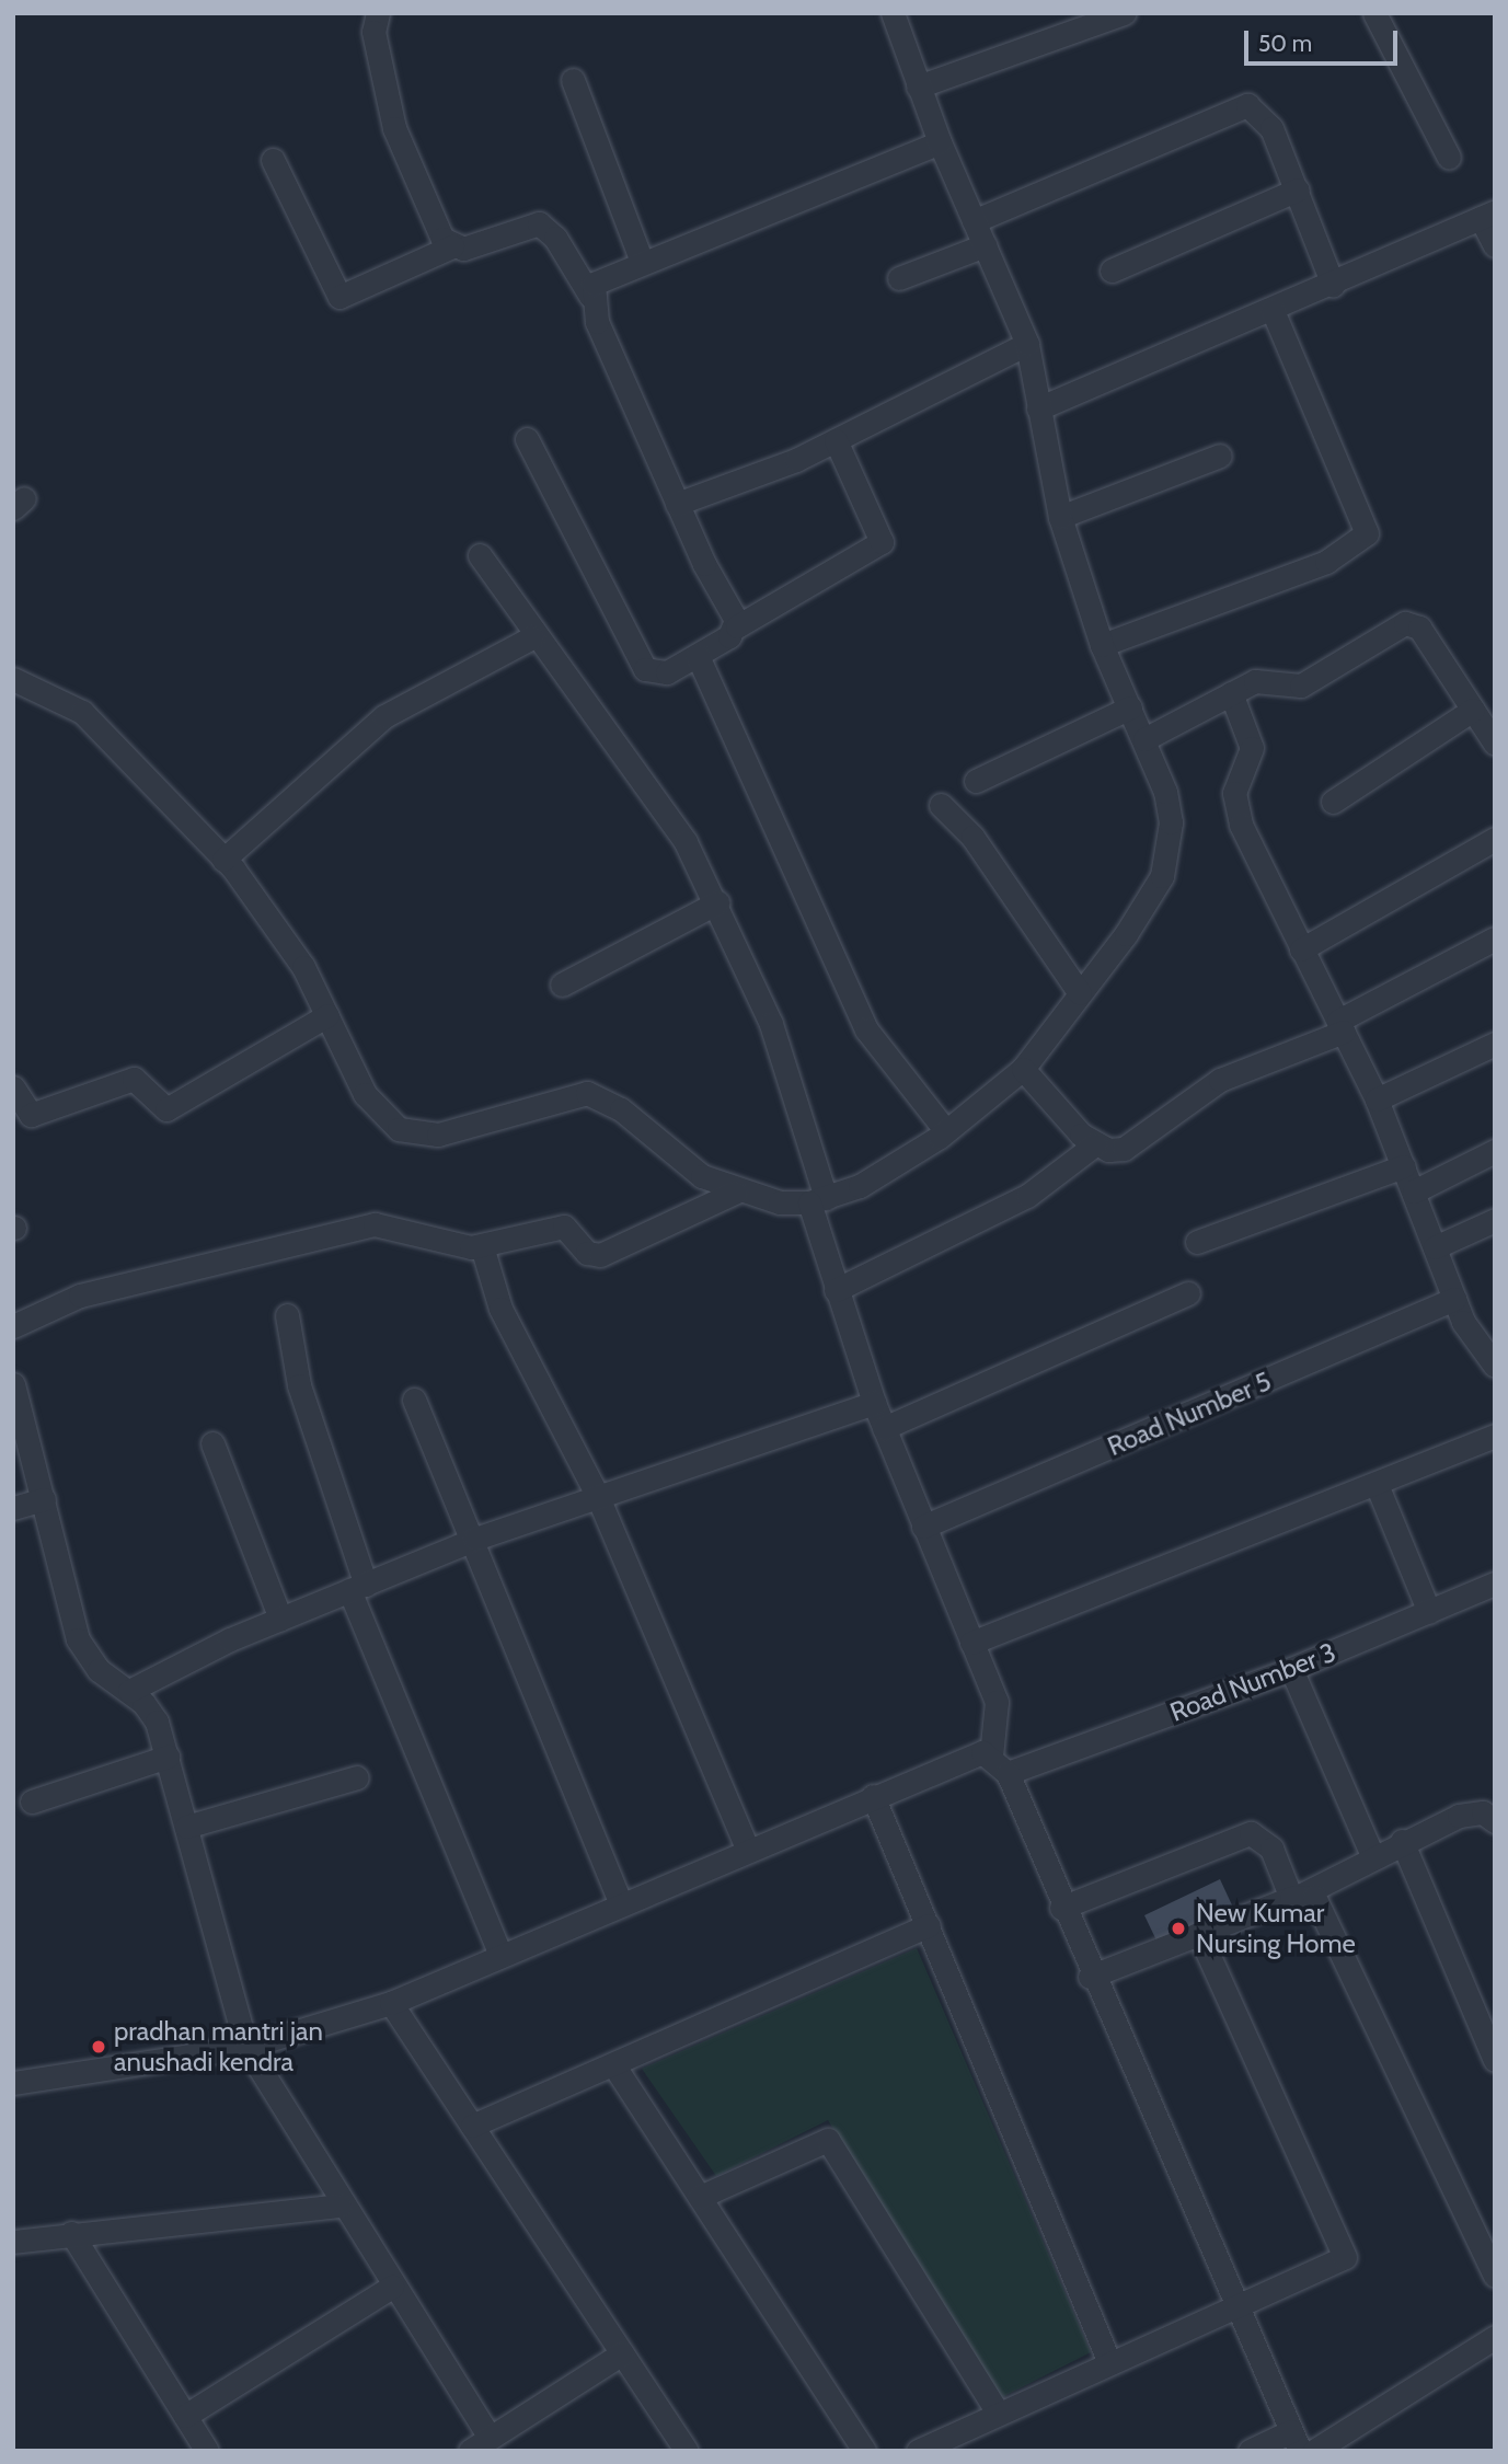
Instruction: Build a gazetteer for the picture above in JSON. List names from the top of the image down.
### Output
{
  "streets": {
    "street": ["Road Number 5", "Road Number 3"]
  },
  "places": ["New Kumar Nursing Home", "pradhan mantri jan anushadi kendra"],
  "scale_bar": "50 m"
}
